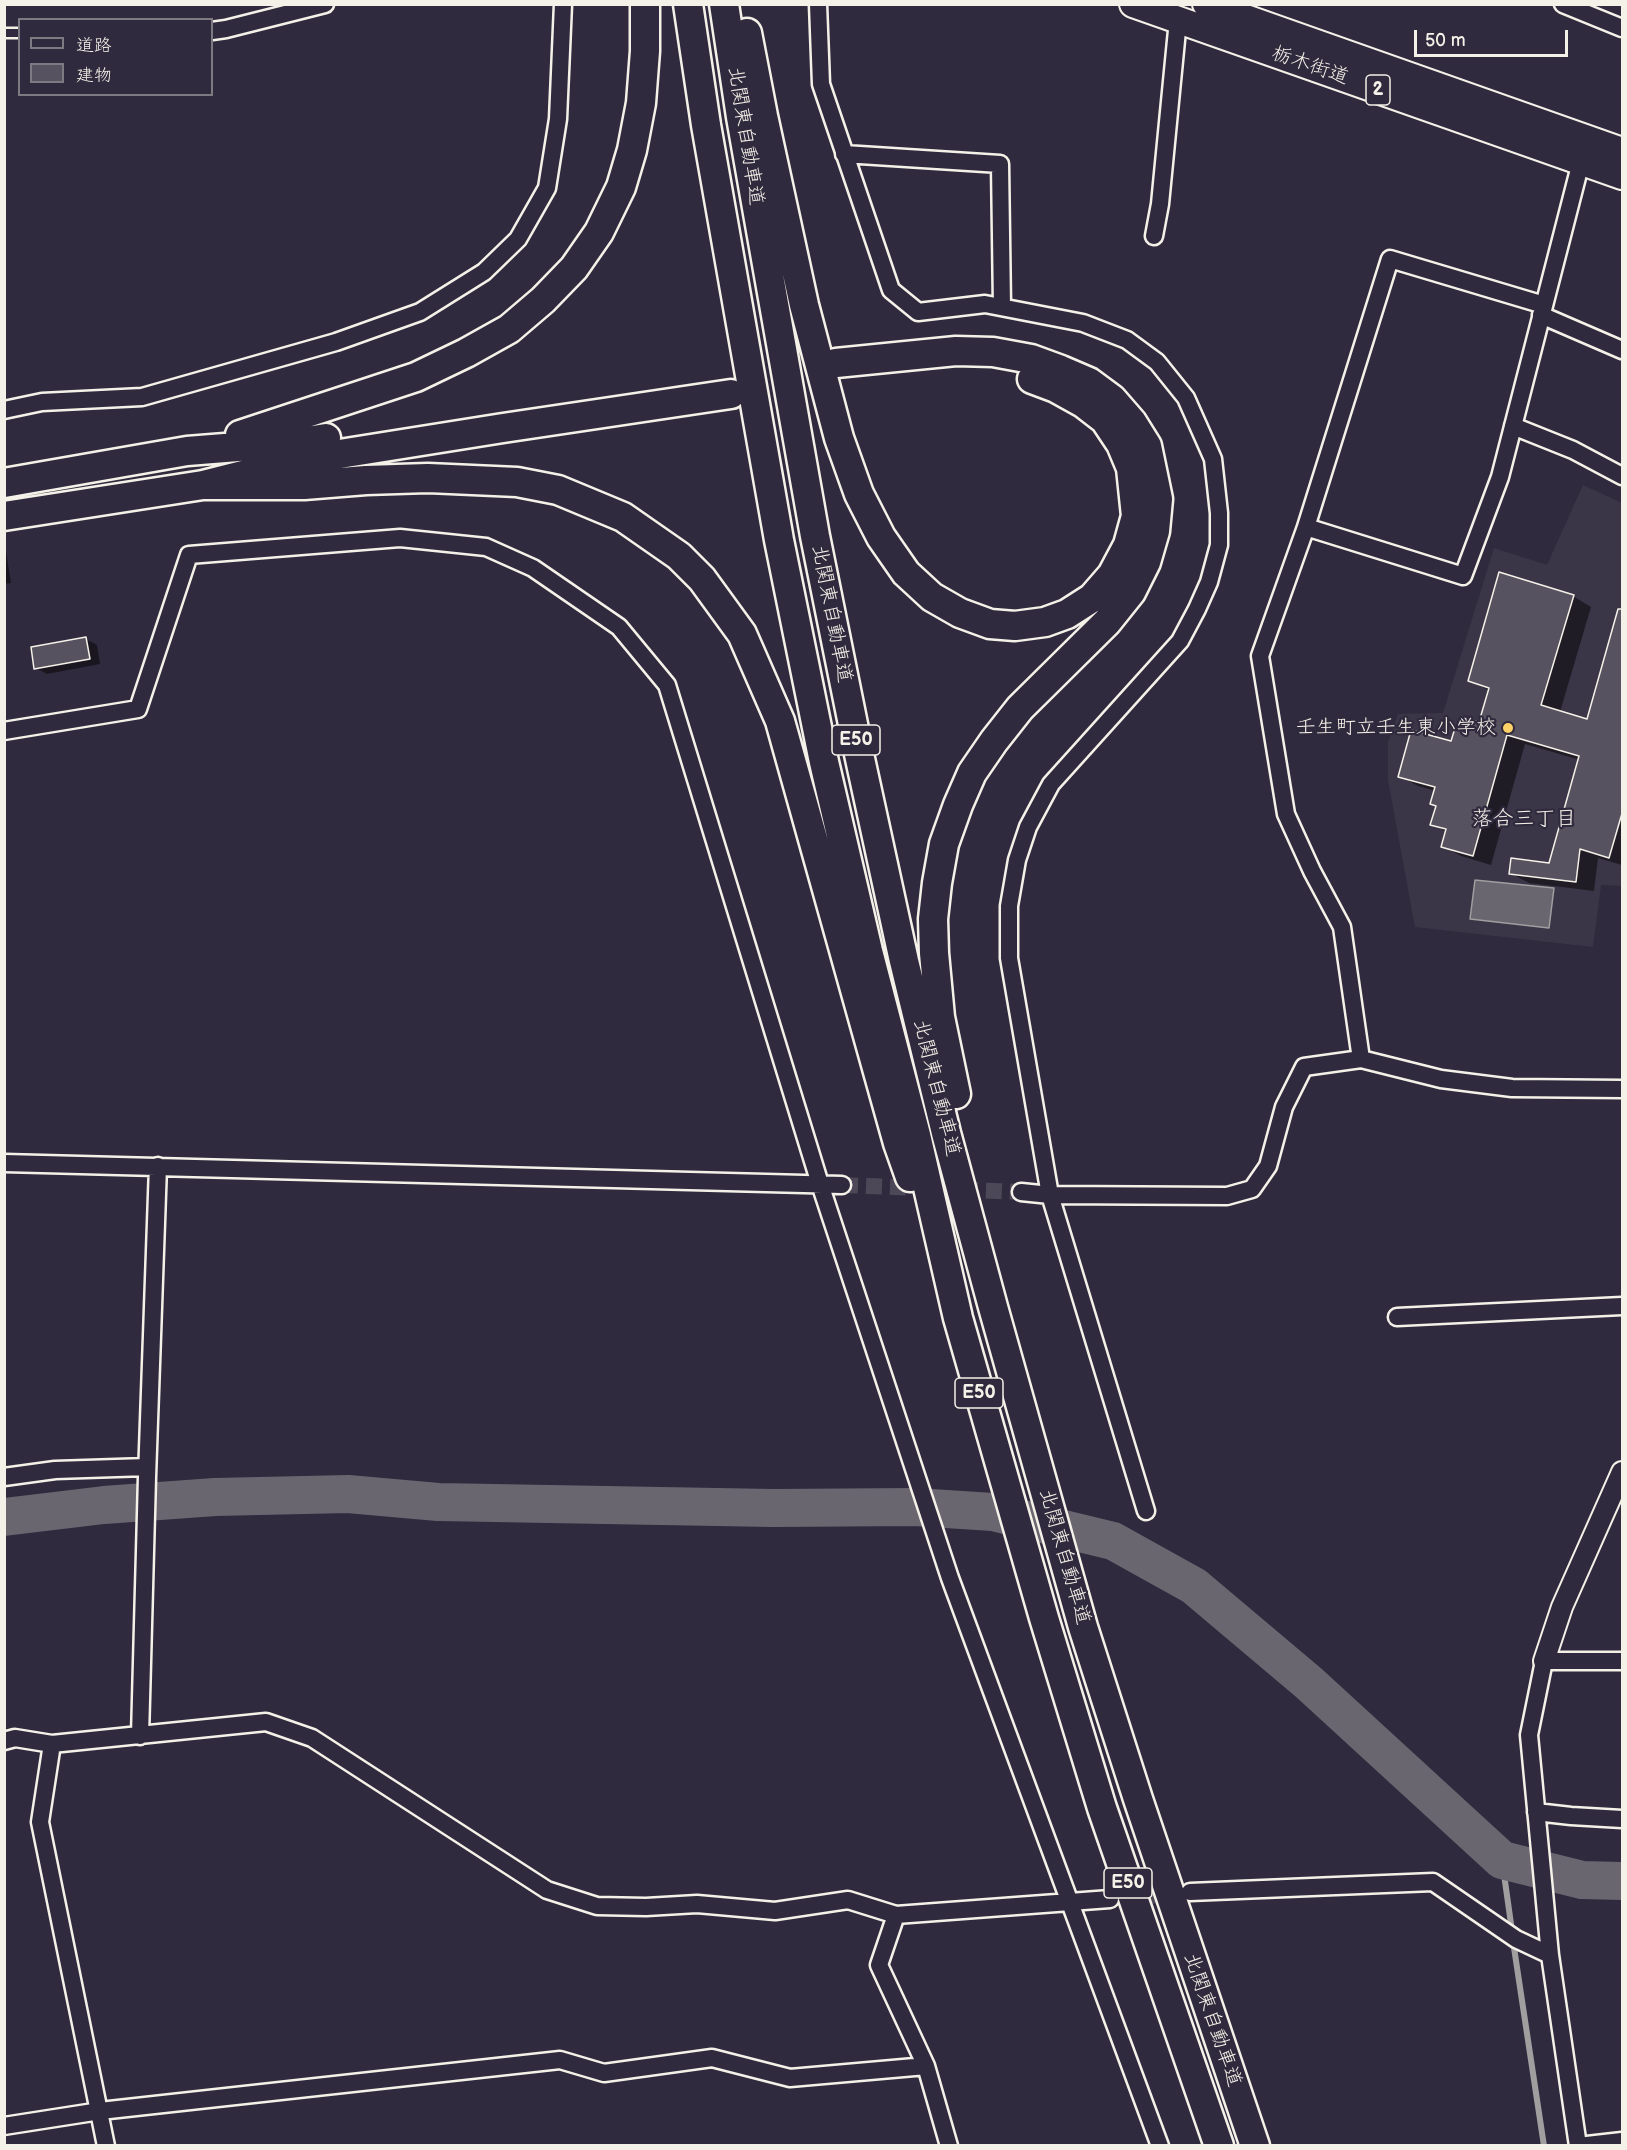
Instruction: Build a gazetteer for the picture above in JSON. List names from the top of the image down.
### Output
{
  "streets": {
    "highway": ["北関東自動車道", "E50"],
    "main road": ["栃木街道", "2"]
  },
  "districts": ["落合三丁目"],
  "places": ["壬生町立壬生東小学校"],
  "legend": ["道路", "建物"],
  "scale_bar": "50 m"
}
